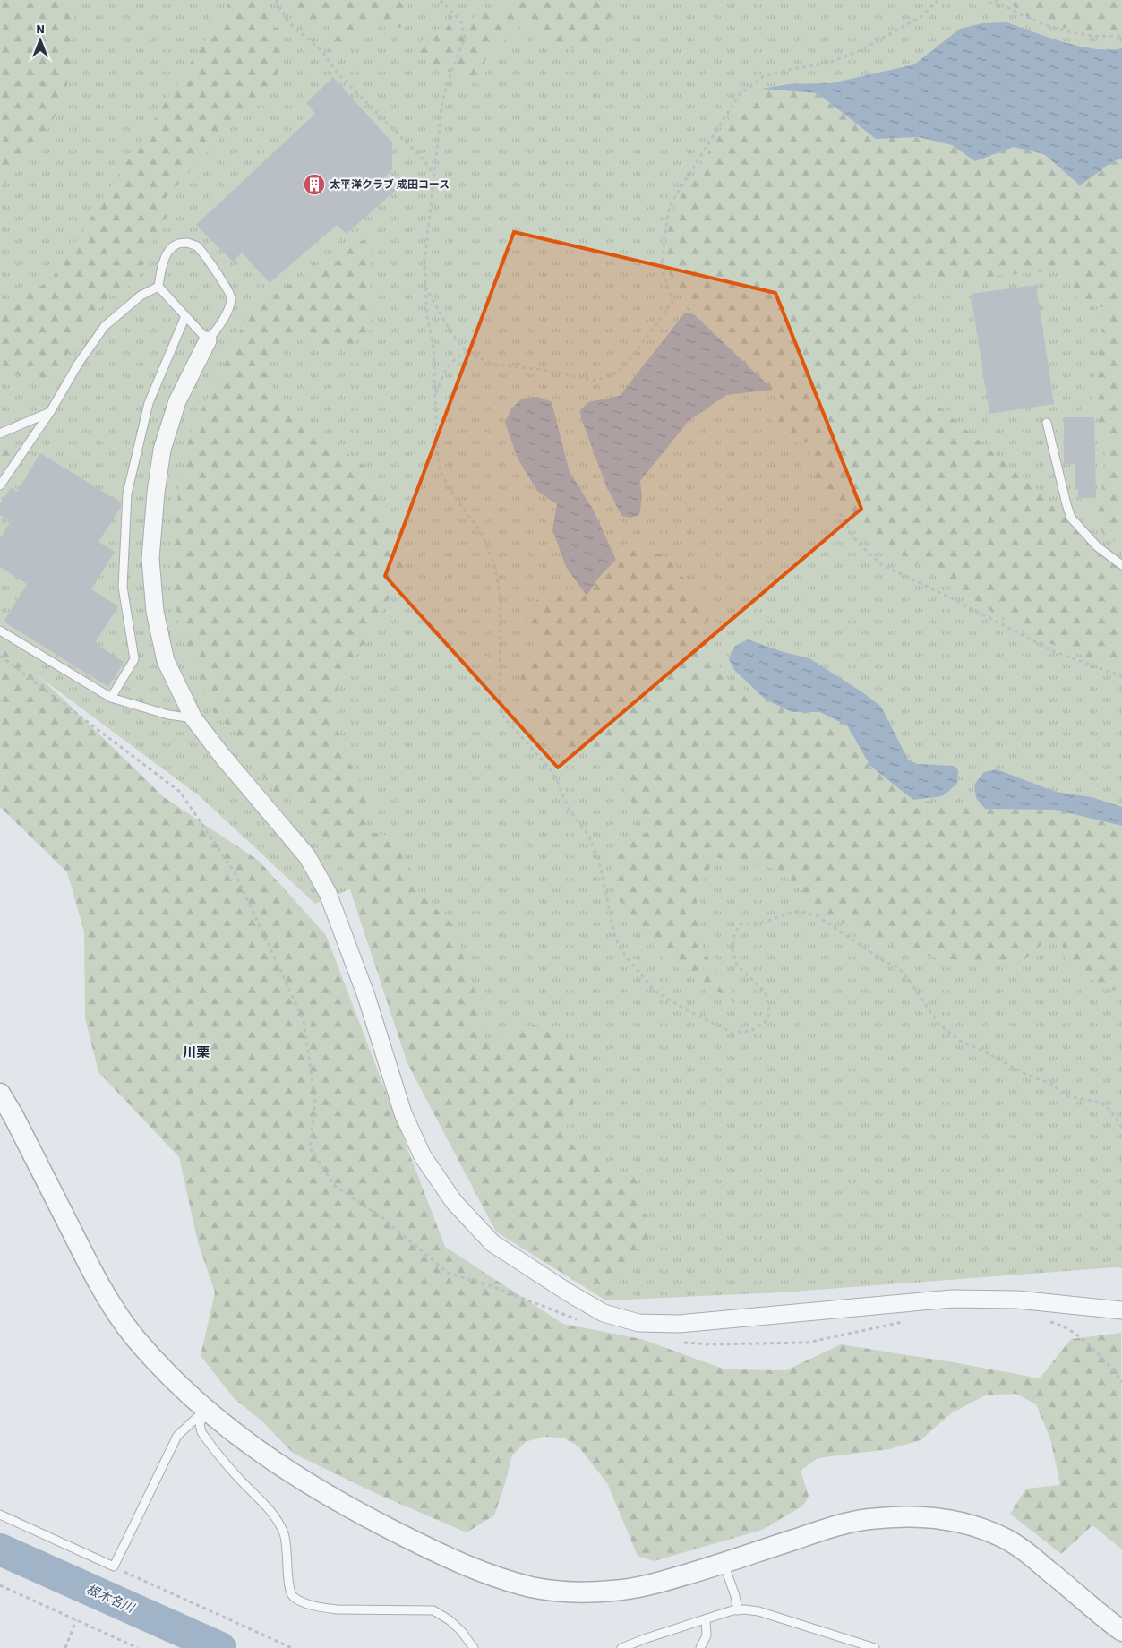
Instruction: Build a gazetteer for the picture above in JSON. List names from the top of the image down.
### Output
{
  "districts": ["川栗"],
  "water": ["根木名川"],
  "places": {
    "building": ["太平洋クラブ 成田コース"]
  },
  "north": "top"
}
